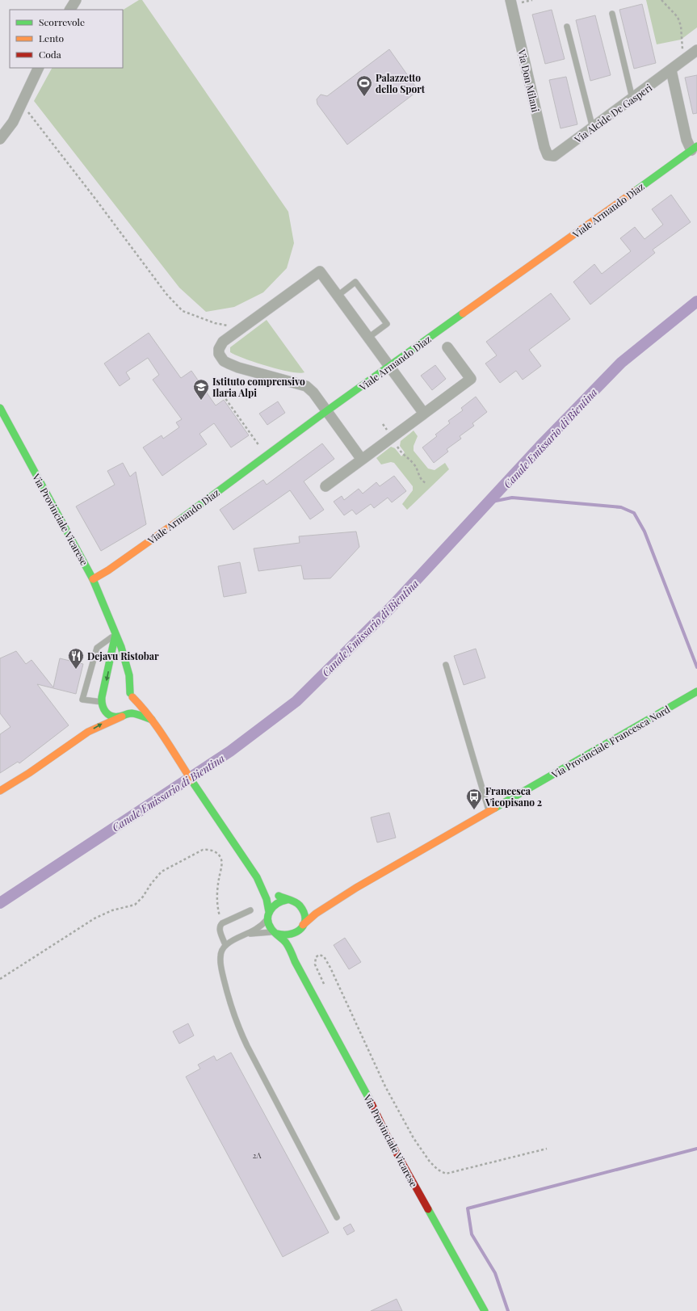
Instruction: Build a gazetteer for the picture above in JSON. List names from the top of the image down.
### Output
{
  "streets": {
    "main road": ["Viale Armando Diaz", "Via Provinciale Vicarese", "Via Provinciale Francesca Nord"],
    "street": ["Via Don Milani", "Via Alcide De Gasperi"]
  },
  "crossings": [
    ["Via Don Milani", "Via Alcide De Gasperi"],
    ["Viale Armando Diaz", "Via Provinciale Vicarese"],
    ["Via Provinciale Vicarese", "Via Provinciale Francesca Nord"]
  ],
  "water": ["Canale Emissario di Bientina"],
  "places": {
    "sports": ["Palazzetto dello Sport"],
    "school or university": ["Istituto comprensivo Ilaria Alpi"],
    "restaurant": ["Dejavu Ristobar"],
    "bus stop": ["Francesca Vicopisano 2"]
  },
  "house_numbers": ["2A"],
  "legend": ["Scorrevole", "Lento", "Coda"]
}
